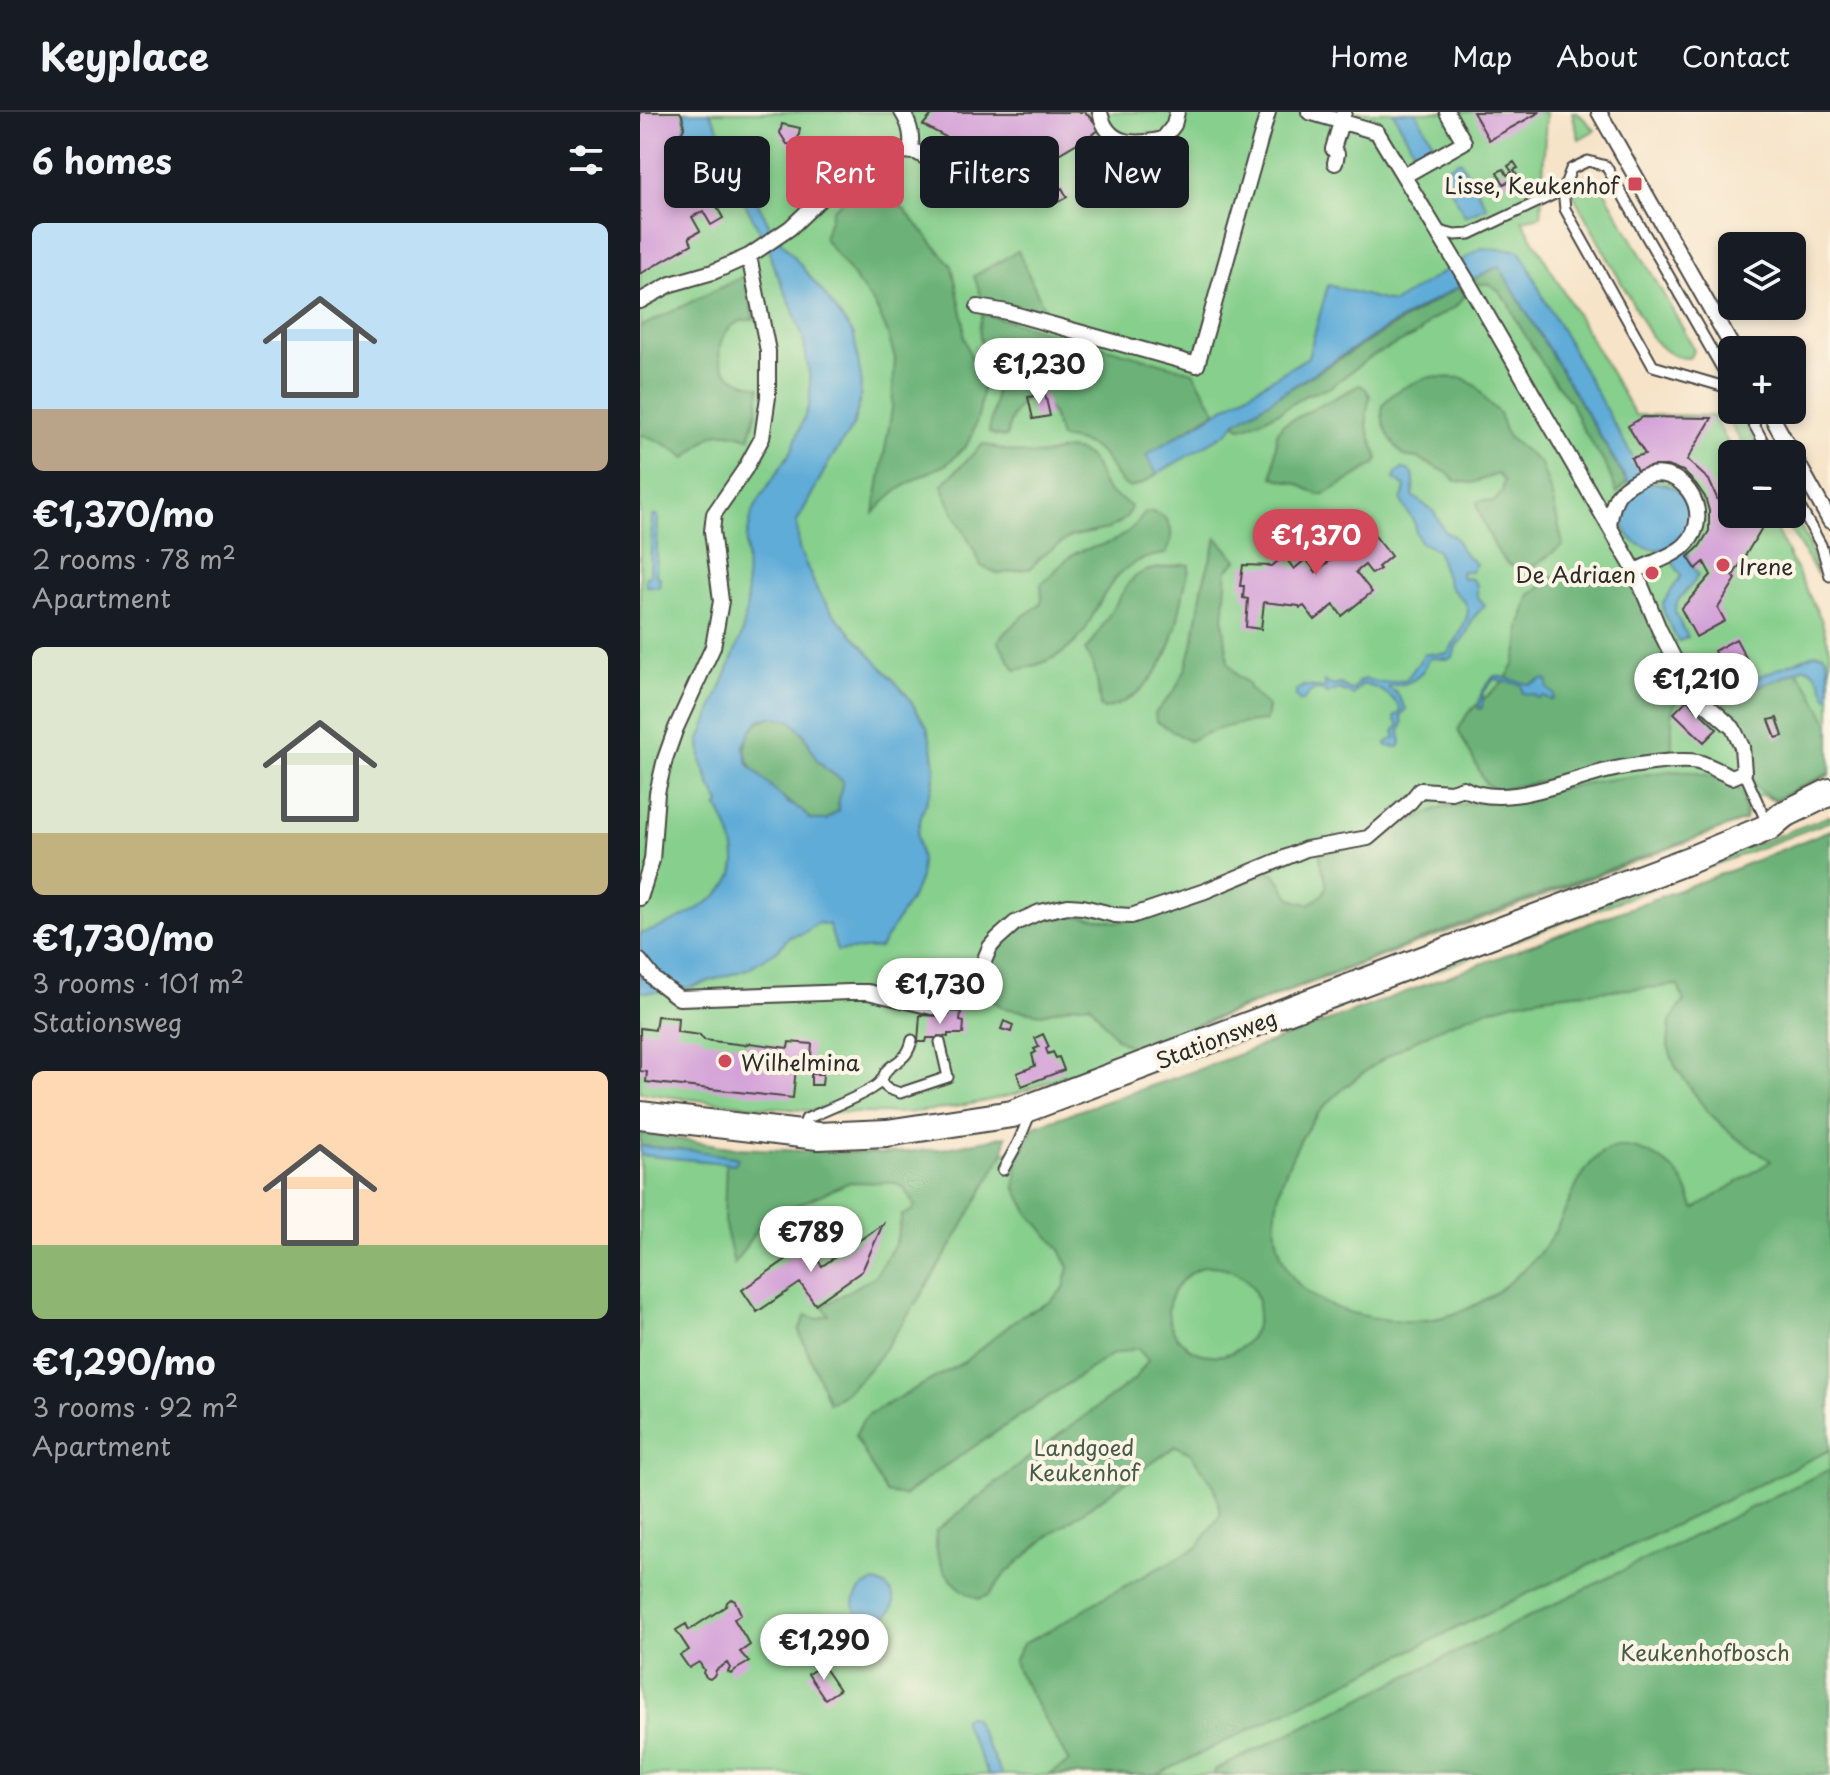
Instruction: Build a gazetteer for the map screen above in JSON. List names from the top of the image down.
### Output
{
  "streets": {
    "main road": ["Stationsweg"]
  },
  "parks": ["Landgoed Keukenhof", "Keukenhofbosch"],
  "places": {
    "transit": ["Lisse, Keukenhof"],
    "other": ["Irene", "De Adriaen", "Wilhelmina"]
  },
  "page": {
    "header": "Keyplace",
    "nav": [
      "Home",
      "Map",
      "About",
      "Contact"
    ],
    "heading": "6 homes",
    "chip": [
      "Buy",
      "Rent",
      "Filters",
      "New"
    ],
    "list": [
      {
        "name": "€1,370/mo",
        "note": "2 rooms · 78 m² · Apartment"
      },
      {
        "name": "€1,730/mo",
        "note": "3 rooms · 101 m² · Stationsweg"
      },
      {
        "name": "€1,290/mo",
        "note": "3 rooms · 92 m² · Apartment"
      }
    ],
    "map_buttons": ["+", "−"],
    "price": [
      "€1,230",
      "€1,370",
      "€1,210",
      "€1,730",
      "€789",
      "€1,290"
    ]
  }
}
